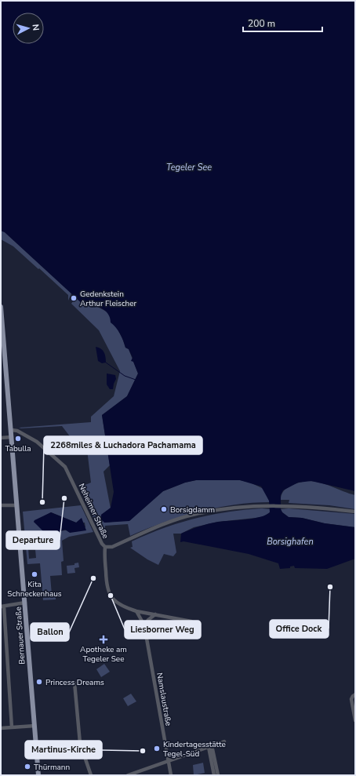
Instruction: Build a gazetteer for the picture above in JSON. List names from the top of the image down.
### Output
{
  "streets": {
    "main road": ["Bernauer Straße"],
    "street": ["Neheimer Straße", "Namslaustraße"]
  },
  "crossings": [
    ["Neheimer Straße", "Bernauer Straße"],
    ["Neheimer Straße", "Namslaustraße"]
  ],
  "water": ["Tegeler See", "Borsighafen"],
  "places": {
    "other": [
      "Gedenkstein Arthur Fleischer",
      "Tabulla",
      "Departure",
      "2268miles & Luchadora Pachamama",
      "Borsigdamm",
      "Kita Schneckenhaus",
      "Ballon",
      "Office Dock",
      "Liesborner Weg",
      "Princess Dreams",
      "Kindertagesstätte Tegel-Süd",
      "Martinus-Kirche",
      "Thürmann"
    ],
    "health": ["Apotheke am Tegeler See"]
  },
  "scale_bar": "200 m",
  "north": "right"
}
